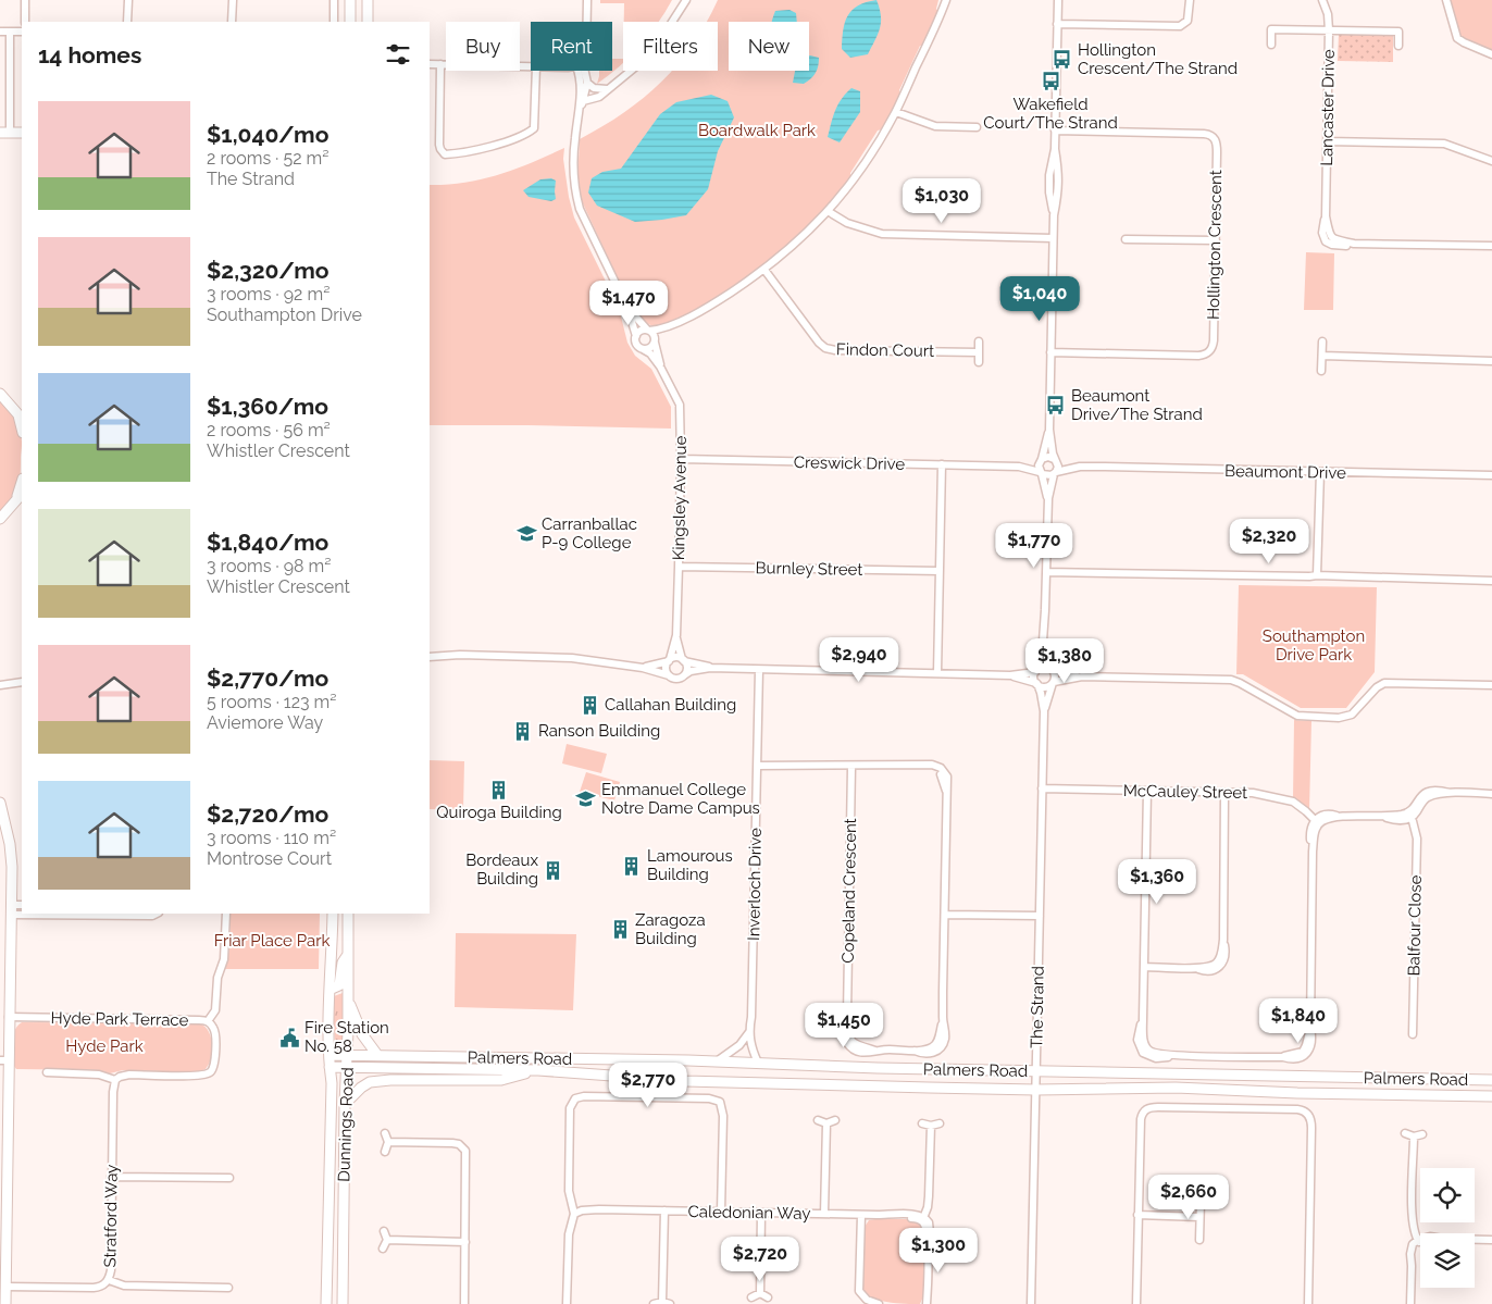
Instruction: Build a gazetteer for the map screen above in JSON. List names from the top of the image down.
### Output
{
  "streets": {
    "main road": ["Palmers Road", "Dunnings Road"],
    "street": [
      "Lancaster Drive",
      "Hollington Crescent",
      "Findon Court",
      "Creswick Drive",
      "Beaumont Drive",
      "Kingsley Avenue",
      "Burnley Street",
      "McCauley Street",
      "Inverloch Drive",
      "Copeland Crescent",
      "Balfour Close",
      "The Strand",
      "Hyde Park Terrace",
      "Caledonian Way",
      "Stratford Way"
    ]
  },
  "crossings": [
    ["Creswick Drive", "Beaumont Drive"],
    ["Creswick Drive", "Kingsley Avenue"],
    ["Kingsley Avenue", "Burnley Street"],
    ["McCauley Street", "The Strand"],
    ["Inverloch Drive", "Palmers Road"],
    ["The Strand", "Palmers Road"],
    ["Hyde Park Terrace", "Stratford Way"],
    ["Palmers Road", "Dunnings Road"]
  ],
  "parks": [
    "Boardwalk Park",
    "Southampton Drive Park",
    "Friar Place Park",
    "Hyde Park"
  ],
  "places": {
    "bus stop": ["Hollington Crescent/The Strand", "Wakefield Court/The Strand", "Beaumont Drive/The Strand"],
    "school or university": ["Carranballac P-9 College", "Emmanuel College Notre Dame Campus"],
    "building": [
      "Callahan Building",
      "Ranson Building",
      "Quiroga Building",
      "Lamourous Building",
      "Bordeaux Building",
      "Zaragoza Building"
    ],
    "public building": ["Fire Station No. 58"]
  },
  "page": {
    "chip": [
      "Buy",
      "Rent",
      "Filters",
      "New"
    ],
    "heading": "14 homes",
    "list": [
      {
        "name": "$1,040/mo",
        "note": "2 rooms · 52 m² · The Strand"
      },
      {
        "name": "$2,320/mo",
        "note": "3 rooms · 92 m² · Southampton Drive"
      },
      {
        "name": "$1,360/mo",
        "note": "2 rooms · 56 m² · Whistler Crescent"
      },
      {
        "name": "$1,840/mo",
        "note": "3 rooms · 98 m² · Whistler Crescent"
      },
      {
        "name": "$2,770/mo",
        "note": "5 rooms · 123 m² · Aviemore Way"
      },
      {
        "name": "$2,720/mo",
        "note": "3 rooms · 110 m² · Montrose Court"
      }
    ],
    "price": [
      "$1,030",
      "$1,040",
      "$1,470",
      "$2,320",
      "$1,770",
      "$2,940",
      "$1,380",
      "$1,360",
      "$1,840",
      "$1,450",
      "$2,770",
      "$2,660",
      "$1,300",
      "$2,720"
    ]
  }
}
